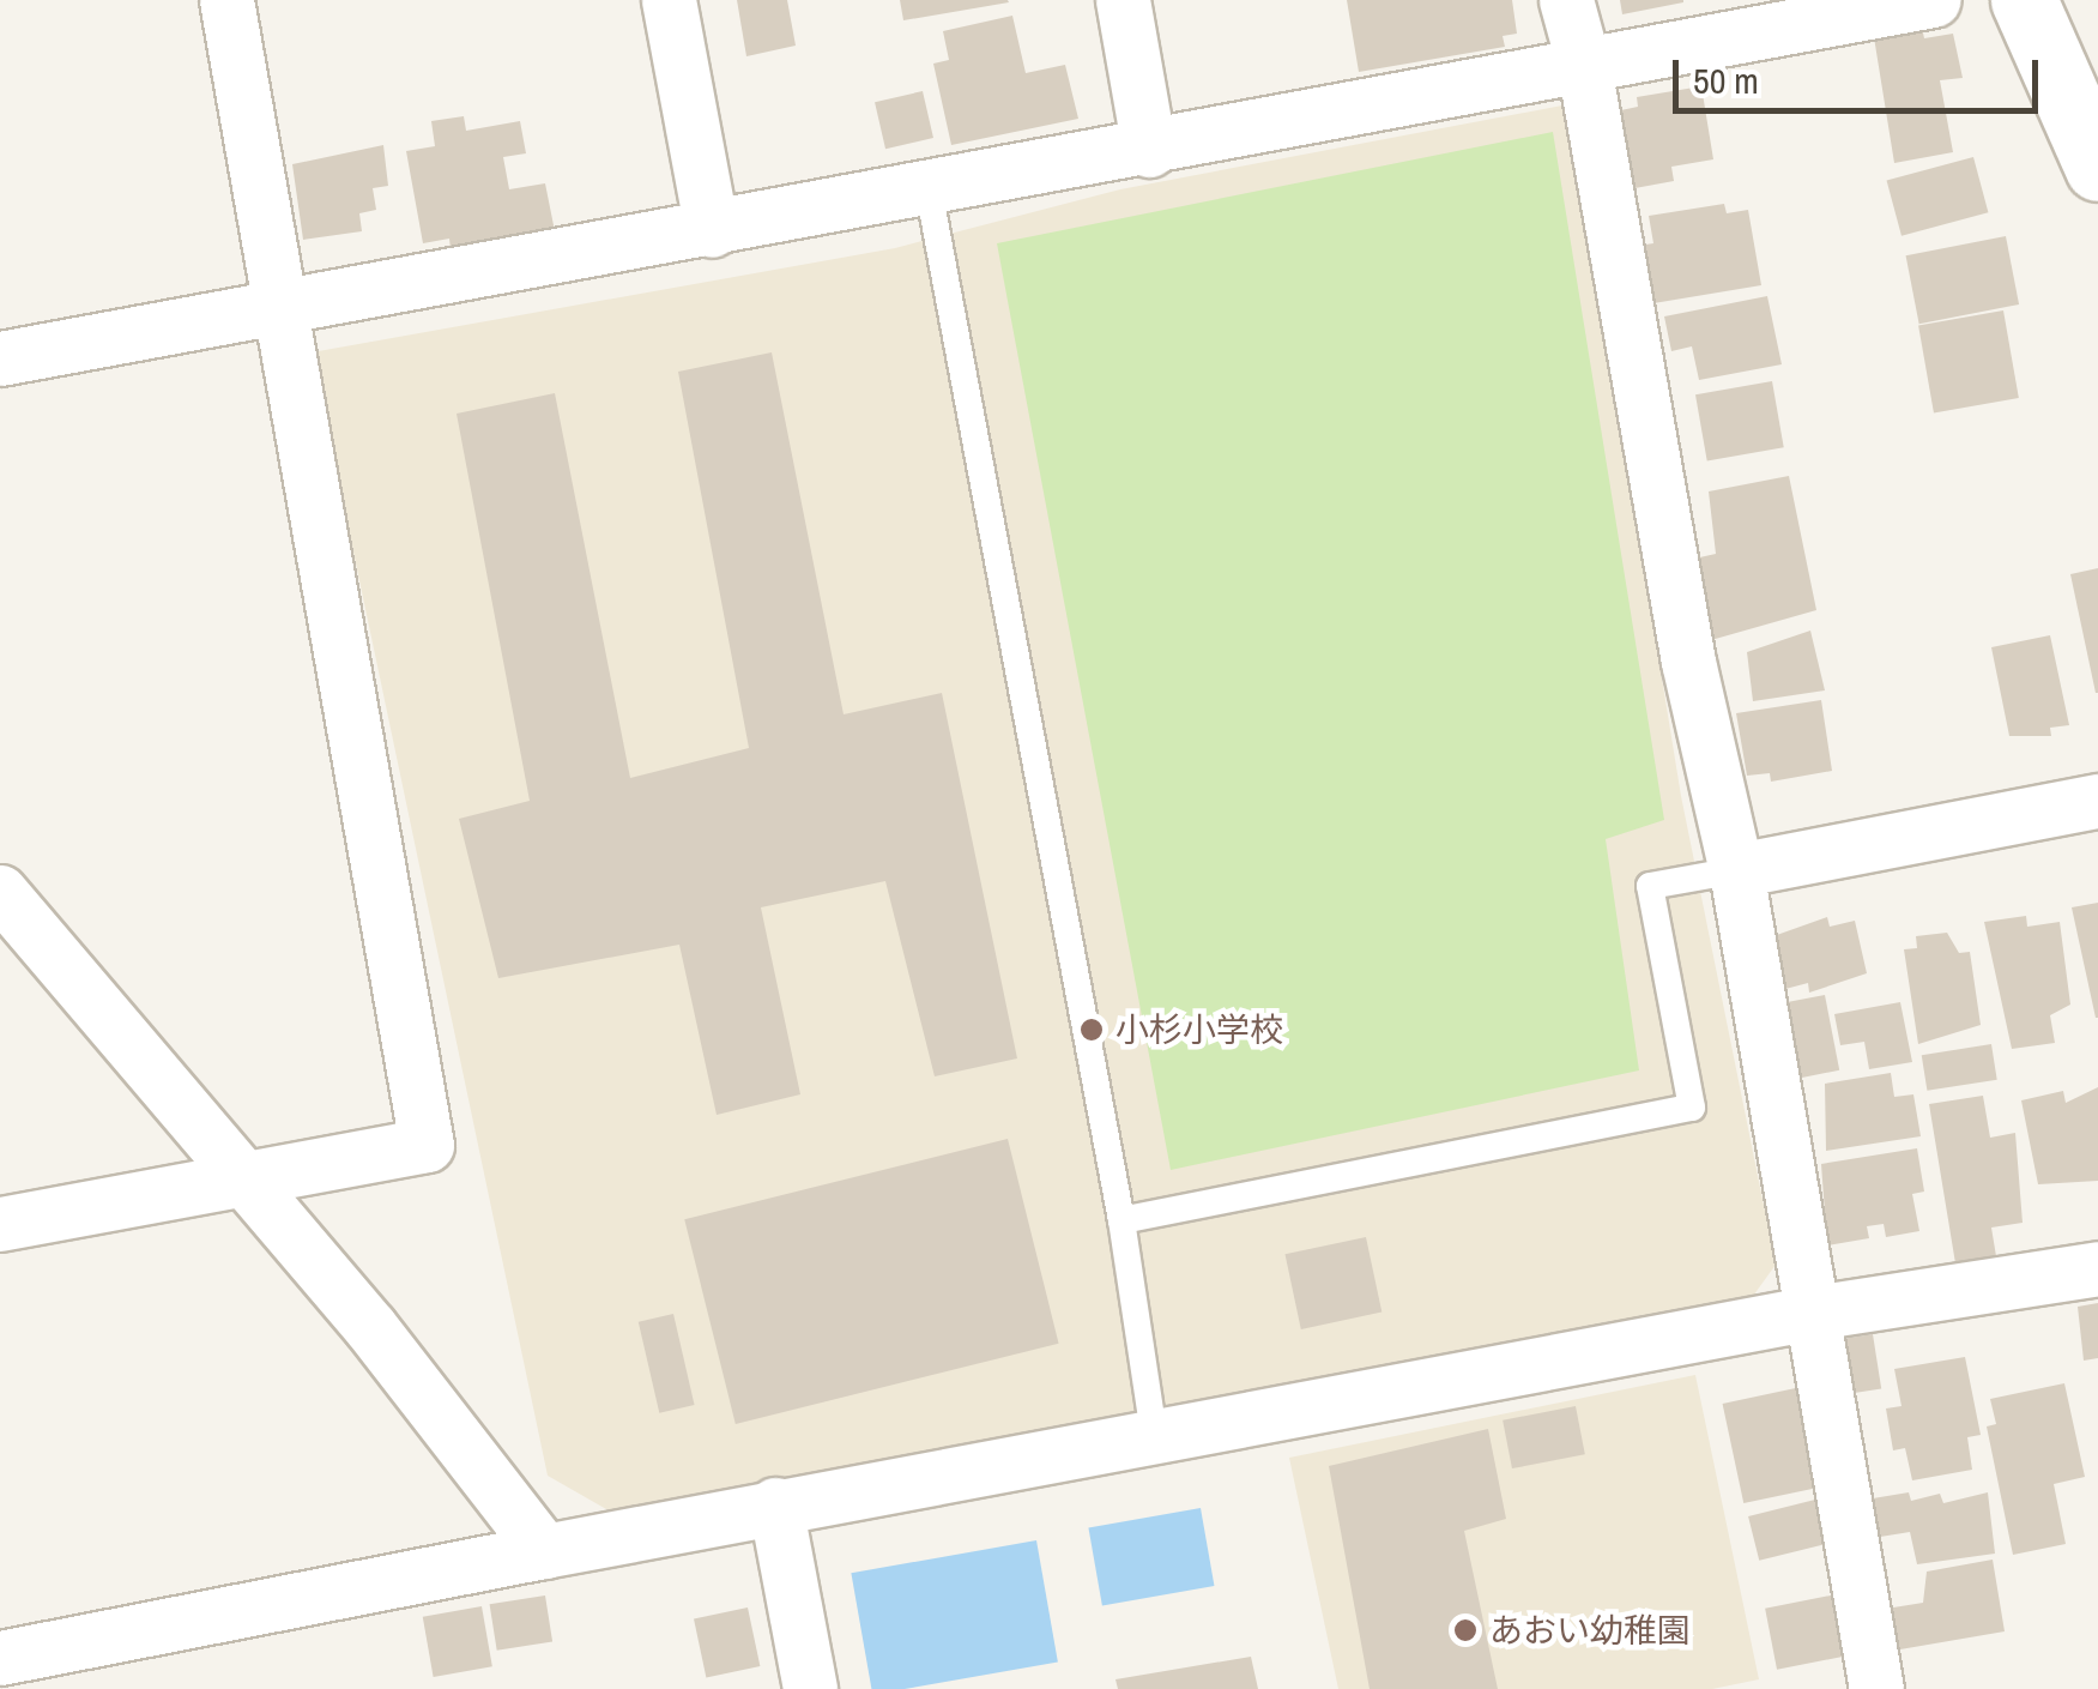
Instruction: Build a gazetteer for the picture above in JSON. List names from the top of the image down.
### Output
{
  "places": ["小杉小学校", "あおい幼稚園"],
  "scale_bar": "50 m"
}
